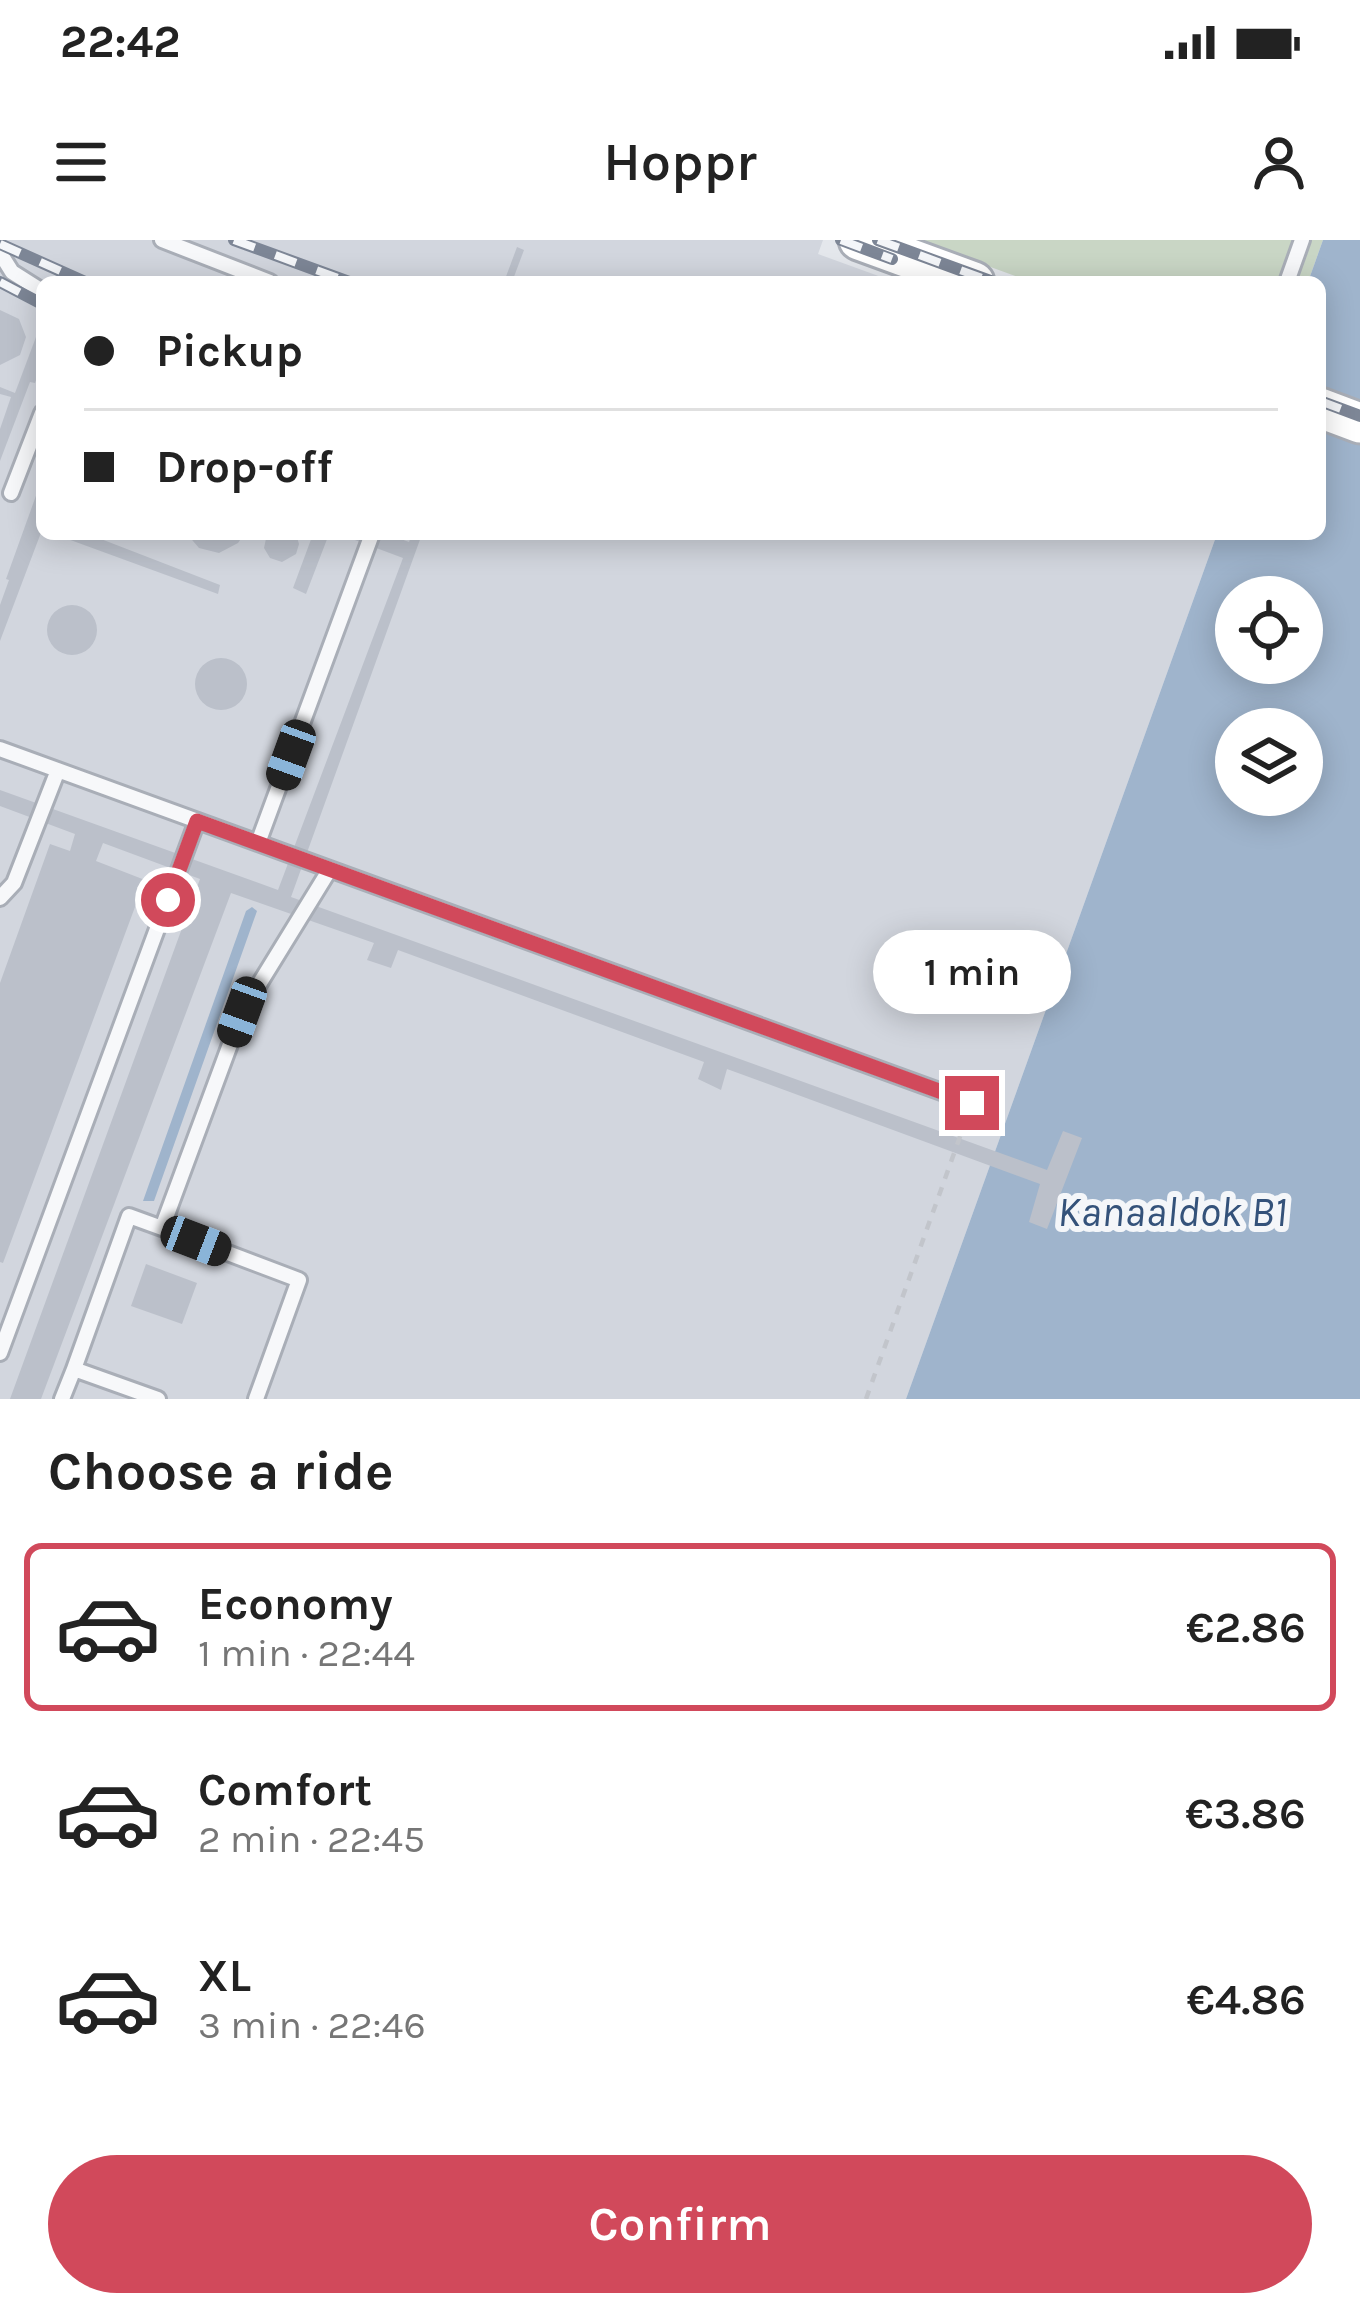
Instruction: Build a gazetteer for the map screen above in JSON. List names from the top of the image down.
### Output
{
  "water": ["Kanaaldok B1"],
  "page": {
    "status": "22:42",
    "header": "Hoppr",
    "banner": ["Pickup", "Drop-off"],
    "bubble": "1 min",
    "heading": "Choose a ride",
    "list": [
      {
        "name": "Economy",
        "note": "1 min · 22:44",
        "value": "€2.86"
      },
      {
        "name": "Comfort",
        "note": "2 min · 22:45",
        "value": "€3.86"
      },
      {
        "name": "XL",
        "note": "3 min · 22:46",
        "value": "€4.86"
      }
    ],
    "buttons": "Confirm"
  }
}
